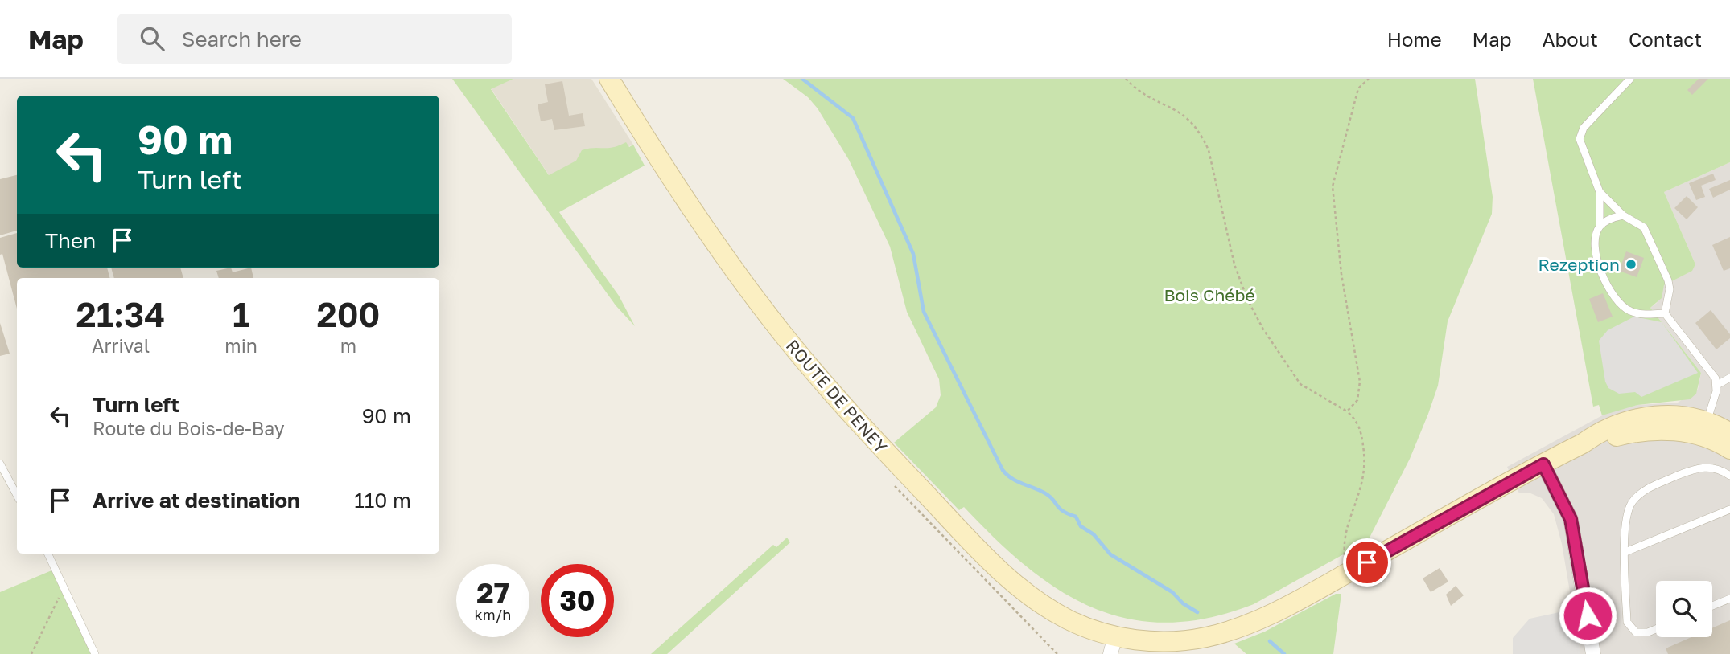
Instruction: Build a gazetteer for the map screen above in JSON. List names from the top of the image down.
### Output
{
  "streets": {
    "main road": ["ROUTE DE PENEY"]
  },
  "parks": ["Bois Chébé"],
  "places": ["Rezeption"],
  "page": {
    "header": "Map",
    "search": "Search here",
    "nav": [
      "Home",
      "Map",
      "About",
      "Contact"
    ],
    "turn": ["90 m", "Turn left"],
    "then": "Then",
    "eta": [
      "21:34",
      "Arrival",
      "1",
      "min",
      "200",
      "m"
    ],
    "list": [
      {
        "name": "Turn left",
        "note": "Route du Bois-de-Bay",
        "value": "90 m"
      },
      {
        "name": "Arrive at destination",
        "value": "110 m"
      }
    ],
    "speed": "27 km/h",
    "limit": "30"
  }
}
